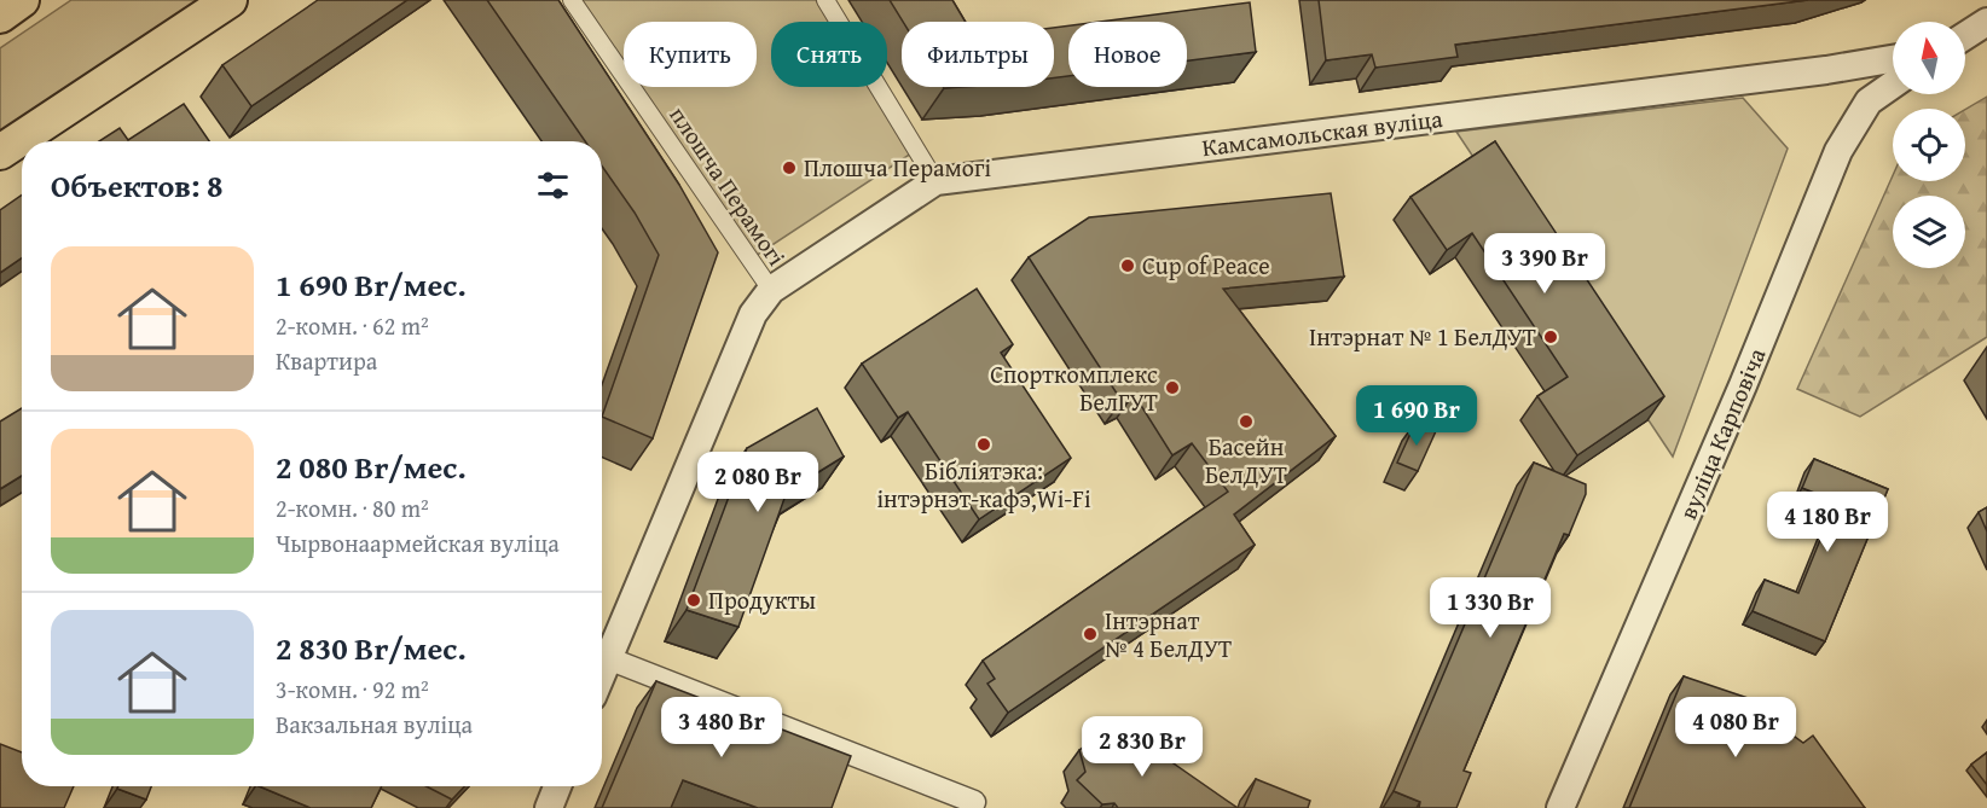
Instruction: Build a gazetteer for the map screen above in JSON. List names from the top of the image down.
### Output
{
  "streets": {
    "street": ["Камсамольская вуліца", "плошча Перамогі", "вуліца Карповіча"]
  },
  "crossings": [
    ["Камсамольская вуліца", "плошча Перамогі"]
  ],
  "places": [
    "Плошча Перамогі",
    "Cup of Peace",
    "Інтэрнат № 1 БелДУТ",
    "Спорткомплекс БелГУТ",
    "Басейн БелДУТ",
    "Бібліятэка: інтэрнэт-кафэ,Wi-Fi",
    "Продукты",
    "Інтэрнат № 4 БелДУТ"
  ],
  "north": "top",
  "page": {
    "chip": [
      "Купить",
      "Снять",
      "Фильтры",
      "Новое"
    ],
    "heading": "Объектов: 8",
    "list": [
      {
        "name": "1 690 Br/мес.",
        "note": "2-комн. · 62 m² · Квартира"
      },
      {
        "name": "2 080 Br/мес.",
        "note": "2-комн. · 80 m² · Чырвонаармейская вуліца"
      },
      {
        "name": "2 830 Br/мес.",
        "note": "3-комн. · 92 m² · Вакзальная вуліца"
      }
    ],
    "price": [
      "3 390 Br",
      "1 690 Br",
      "2 080 Br",
      "4 180 Br",
      "1 330 Br",
      "3 480 Br",
      "4 080 Br",
      "2 830 Br"
    ]
  }
}
